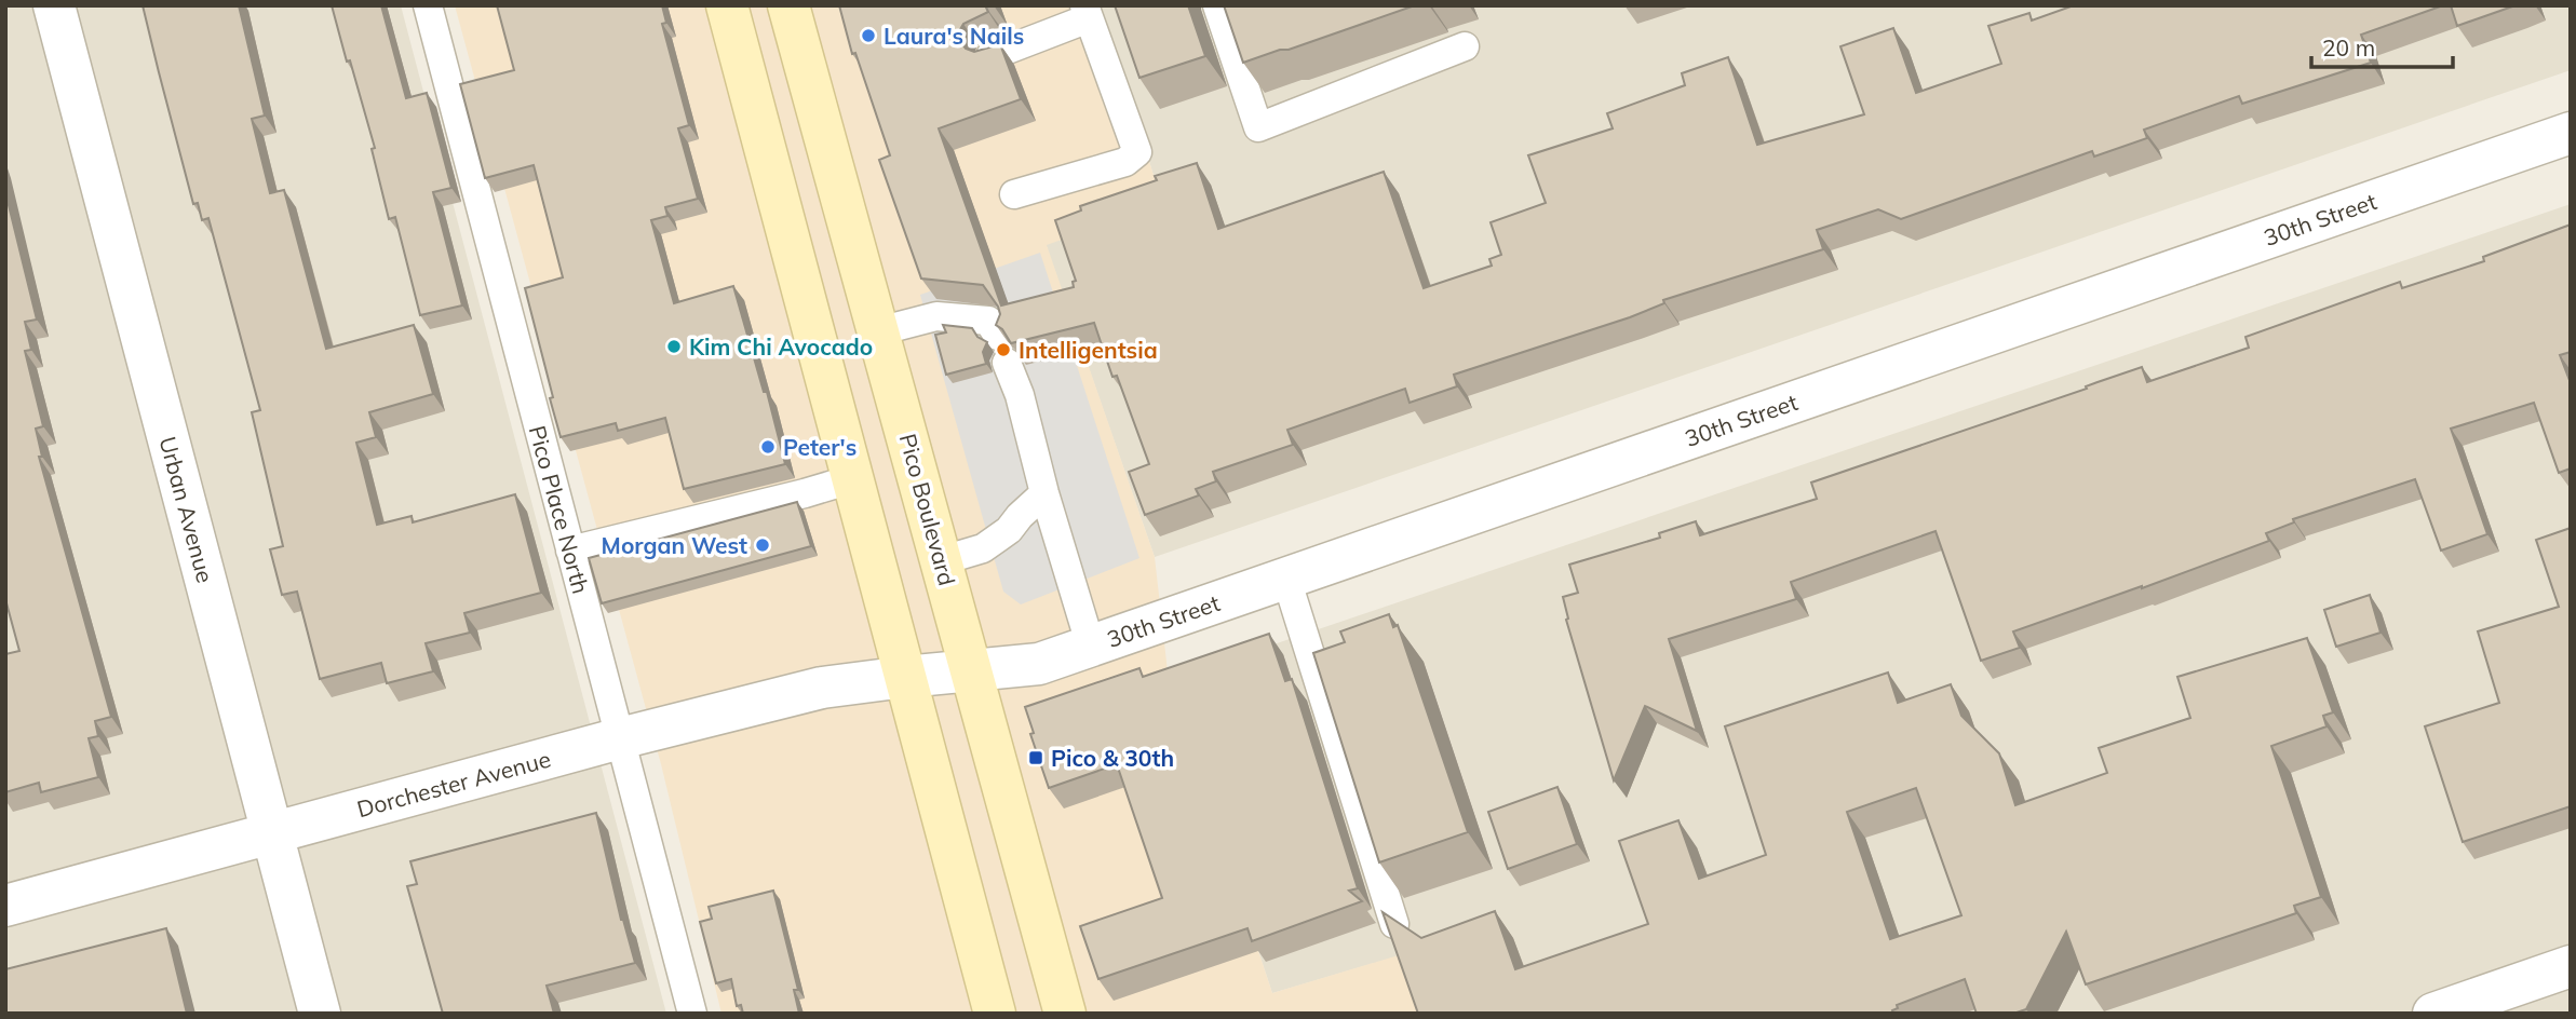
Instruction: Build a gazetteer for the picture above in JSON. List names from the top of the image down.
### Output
{
  "streets": {
    "main road": ["Pico Boulevard"],
    "street": ["30th Street", "Urban Avenue", "Dorchester Avenue"],
    "lane": ["Pico Place North"]
  },
  "crossings": [
    ["30th Street", "Pico Boulevard"],
    ["30th Street", "Dorchester Avenue"],
    ["Urban Avenue", "Dorchester Avenue"],
    ["Pico Place North", "Dorchester Avenue"]
  ],
  "places": {
    "other": [
      "Laura's Nails",
      "Kim Chi Avocado",
      "Intelligentsia",
      "Peter's",
      "Morgan West"
    ],
    "transit": ["Pico & 30th"]
  },
  "scale_bar": "20 m"
}
